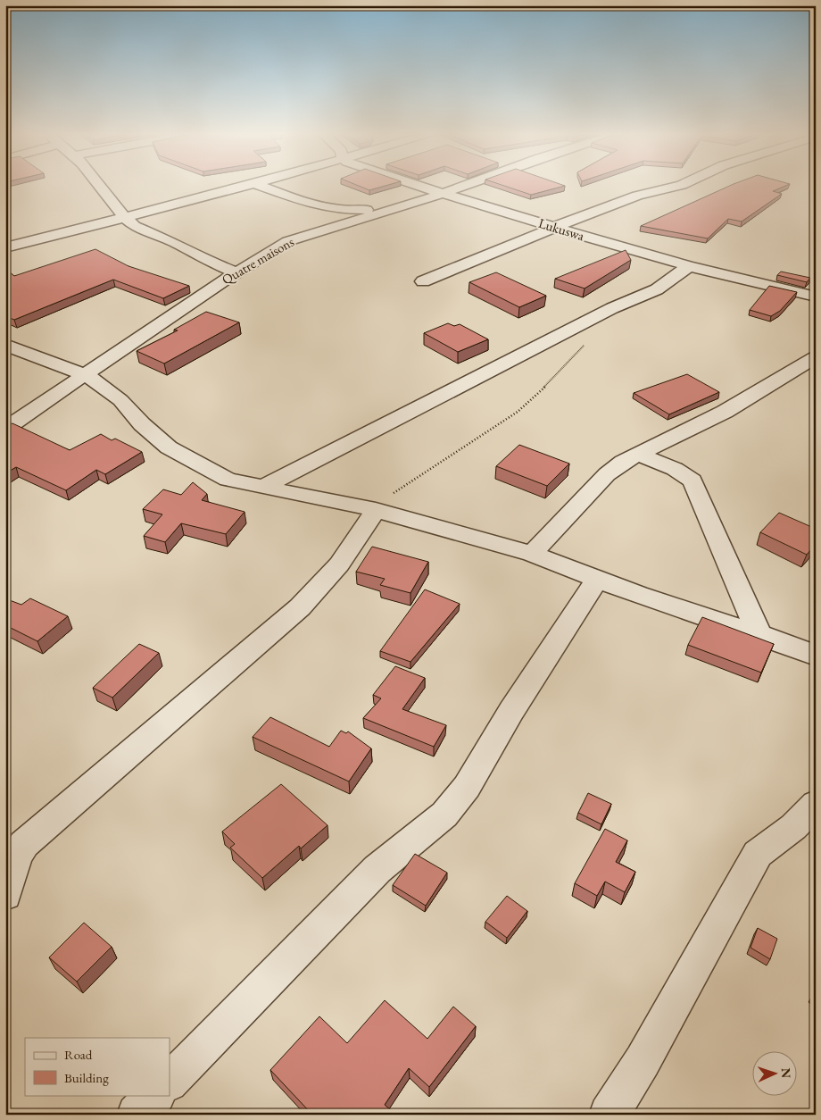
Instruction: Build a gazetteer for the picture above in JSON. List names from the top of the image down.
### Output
{
  "streets": {
    "street": ["Lukuswa", "Quatre maisons"]
  },
  "crossings": [
    ["Lukuswa", "Quatre maisons"]
  ],
  "legend": ["Road", "Building"],
  "north": "right"
}
